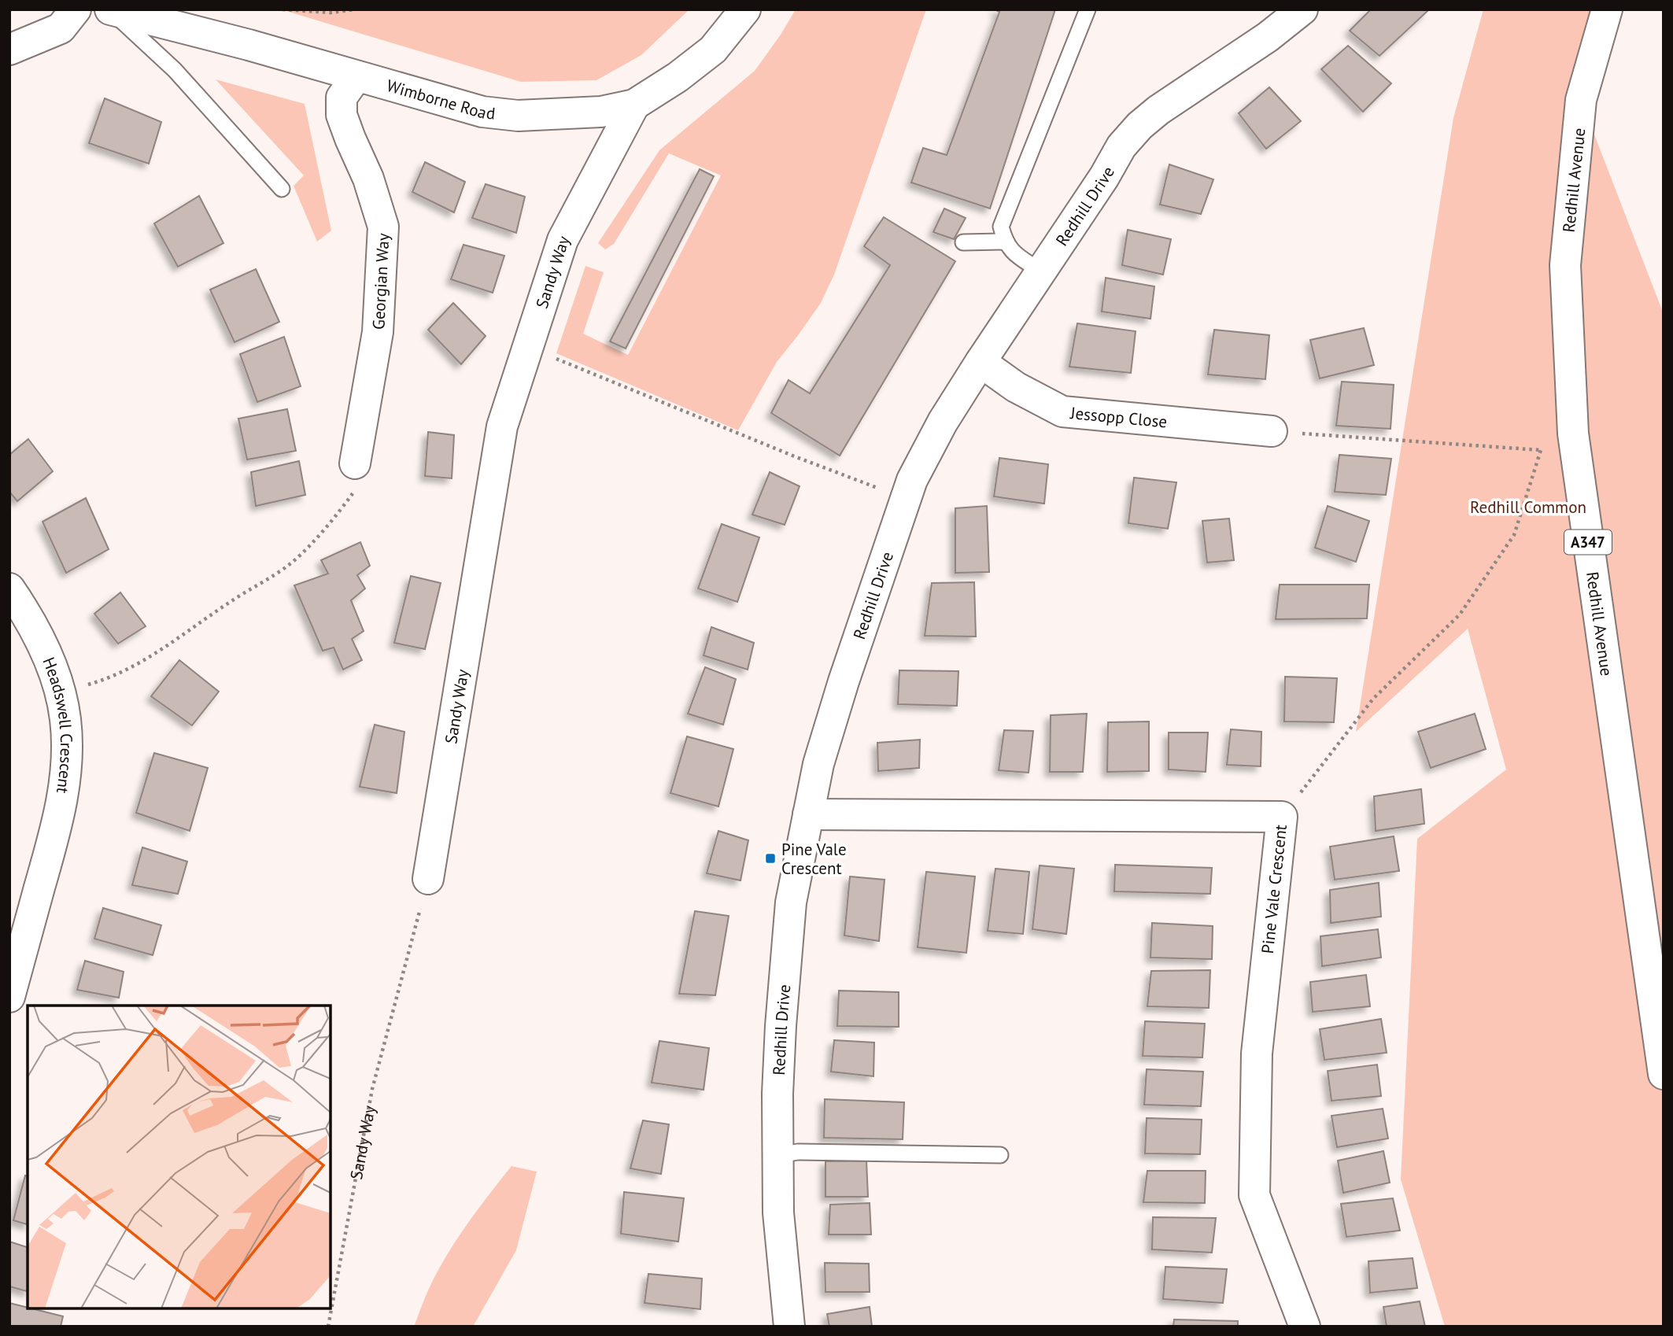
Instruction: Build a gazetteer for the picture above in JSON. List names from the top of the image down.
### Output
{
  "streets": {
    "street": [
      "Wimborne Road",
      "Redhill Avenue",
      "Redhill Drive",
      "Sandy Way",
      "Georgian Way",
      "Jessopp Close",
      "A347",
      "Headswell Crescent",
      "Pine Vale Crescent"
    ]
  },
  "crossings": [
    ["Wimborne Road", "Sandy Way"],
    ["Wimborne Road", "Georgian Way"],
    ["Redhill Drive", "Jessopp Close"],
    ["Redhill Drive", "Pine Vale Crescent"]
  ],
  "parks": ["Redhill Common"],
  "places": {
    "transit": ["Pine Vale Crescent"]
  }
}
